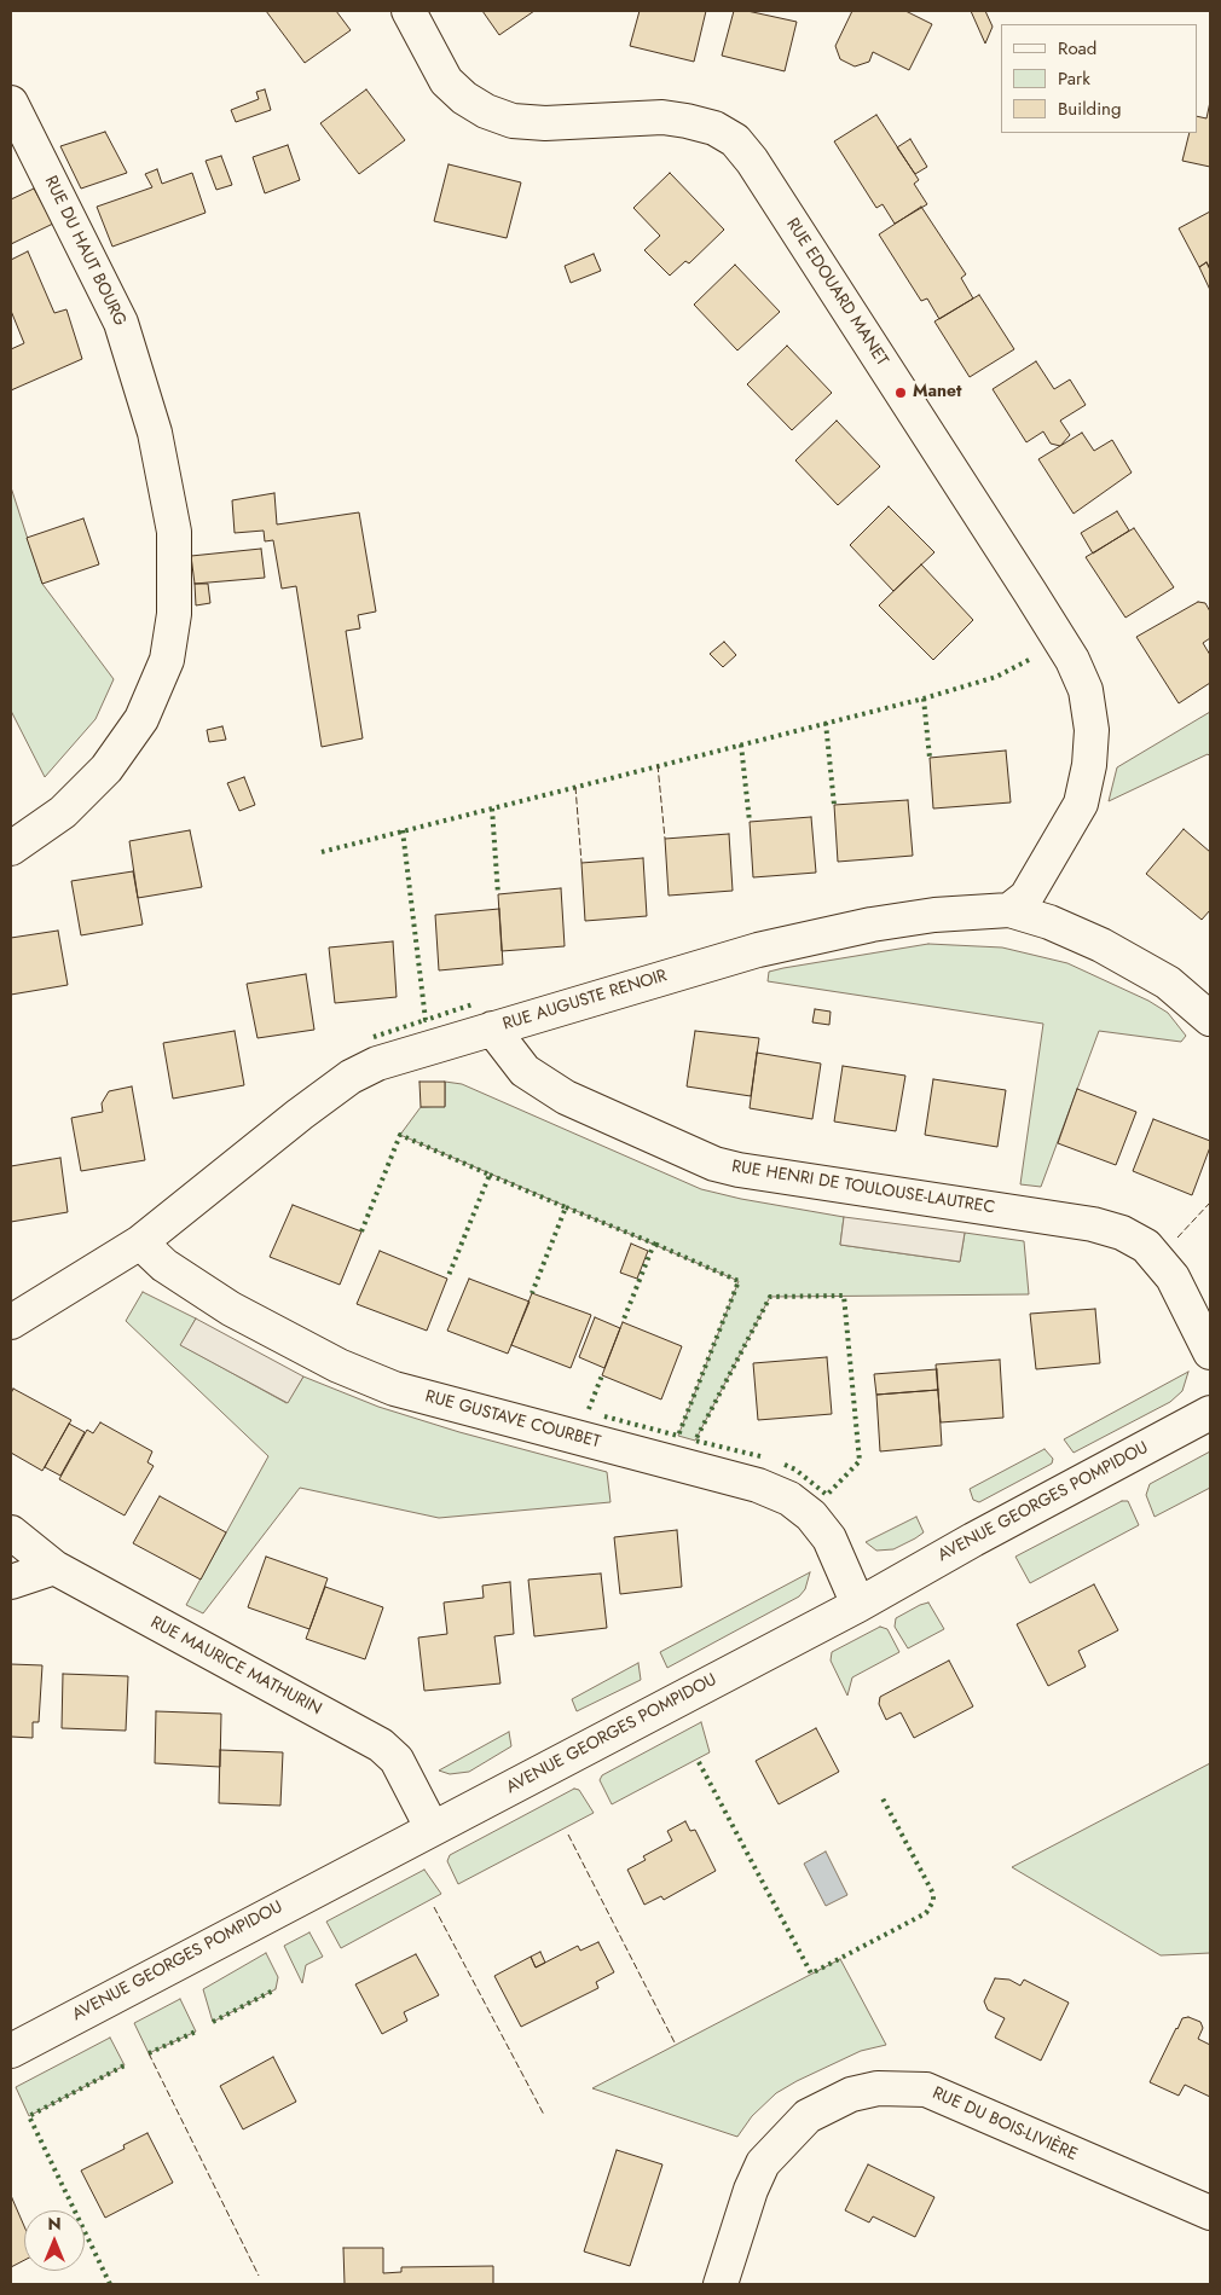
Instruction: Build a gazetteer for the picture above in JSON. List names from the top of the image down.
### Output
{
  "streets": {
    "street": [
      "RUE DU HAUT BOURG",
      "RUE EDOUARD MANET",
      "RUE AUGUSTE RENOIR",
      "RUE HENRI DE TOULOUSE-LAUTREC",
      "RUE GUSTAVE COURBET",
      "AVENUE GEORGES POMPIDOU",
      "RUE MAURICE MATHURIN",
      "RUE DU BOIS-LIVIÈRE"
    ]
  },
  "crossings": [
    ["RUE EDOUARD MANET", "RUE AUGUSTE RENOIR"],
    ["RUE AUGUSTE RENOIR", "RUE HENRI DE TOULOUSE-LAUTREC"],
    ["RUE AUGUSTE RENOIR", "RUE GUSTAVE COURBET"],
    ["RUE GUSTAVE COURBET", "AVENUE GEORGES POMPIDOU"],
    ["AVENUE GEORGES POMPIDOU", "RUE MAURICE MATHURIN"]
  ],
  "places": ["Manet"],
  "legend": ["Road", "Park", "Building"],
  "north": "top"
}
